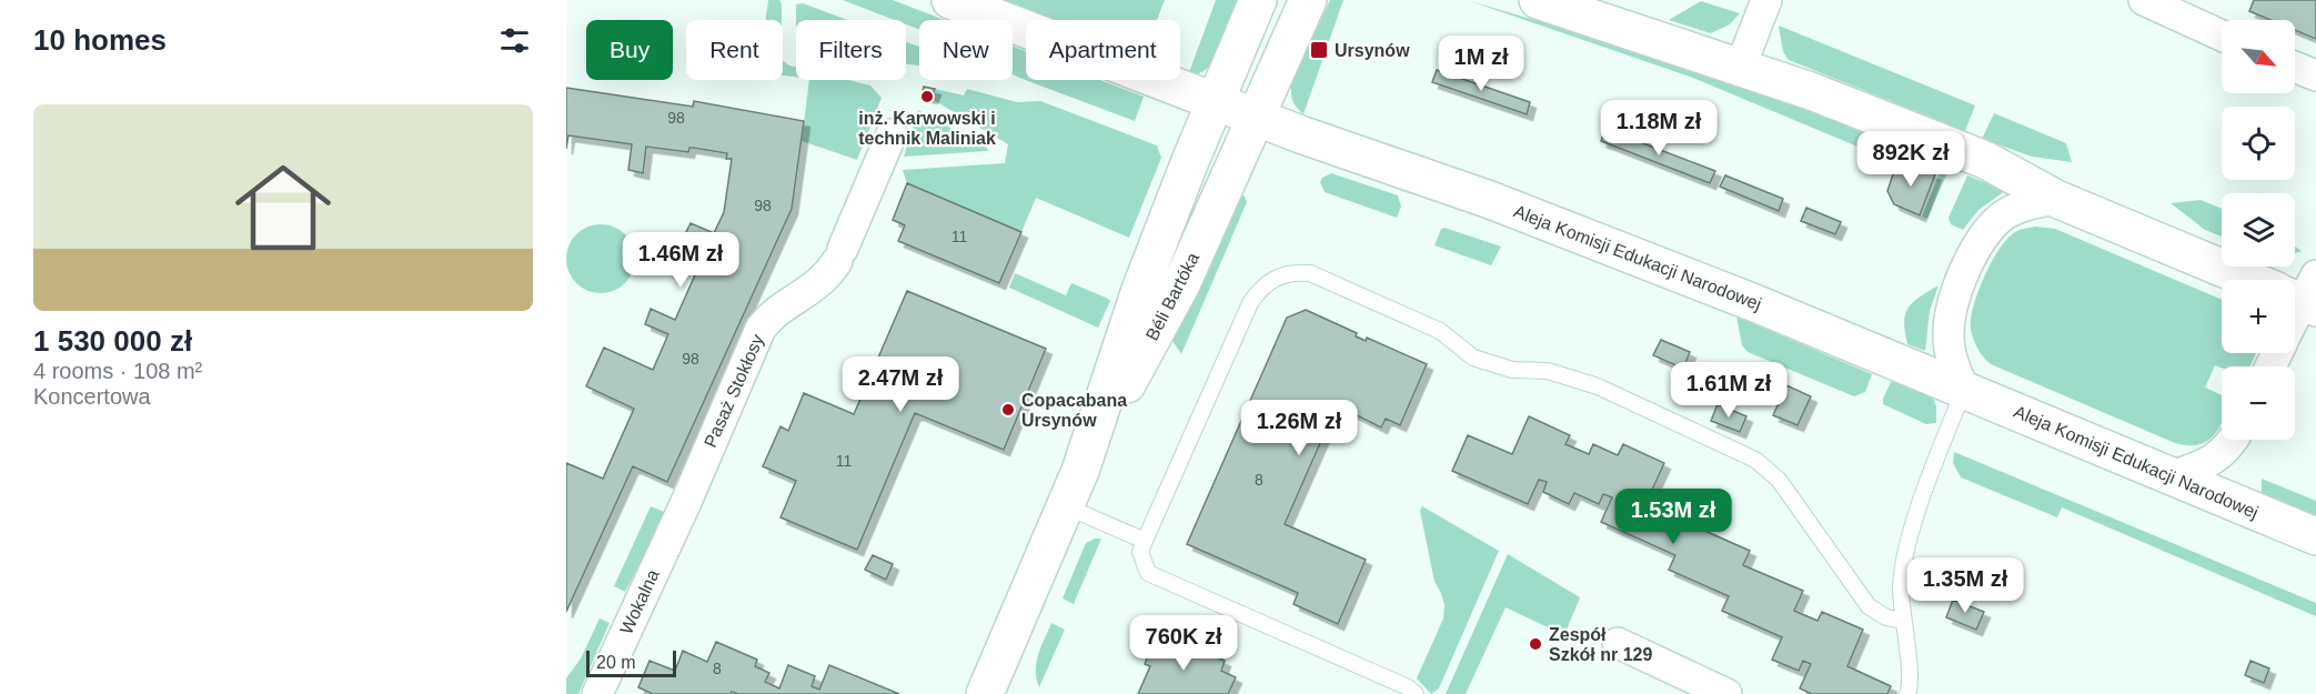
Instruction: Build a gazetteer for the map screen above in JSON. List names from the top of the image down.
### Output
{
  "streets": {
    "main road": ["Aleja Komisji Edukacji Narodowej", "Béli Bartóka"],
    "street": ["Pasaż Stokłosy", "Wokalna"]
  },
  "crossings": [
    ["Aleja Komisji Edukacji Narodowej", "Béli Bartóka"],
    ["Pasaż Stokłosy", "Wokalna"]
  ],
  "places": {
    "transit": ["Ursynów"],
    "other": ["inż. Karwowski i technik Maliniak", "Copacabana Ursynów", "Zespół Szkół nr 129"]
  },
  "house_numbers": [
    "98",
    "98",
    "11",
    "98",
    "11",
    "8",
    "8"
  ],
  "scale_bar": "20 m",
  "north": "bottom right",
  "page": {
    "heading": "10 homes",
    "map_buttons": ["+", "−"],
    "chip": [
      "Buy",
      "Rent",
      "Filters",
      "New",
      "Apartment"
    ],
    "price": [
      "1M zł",
      "1.18M zł",
      "892K zł",
      "1.46M zł",
      "2.47M zł",
      "1.61M zł",
      "1.26M zł",
      "1.53M zł",
      "1.35M zł",
      "760K zł"
    ],
    "list": [
      {
        "name": "1 530 000 zł",
        "note": "4 rooms · 108 m² · Koncertowa"
      }
    ],
    "scale": "20 m"
  }
}
